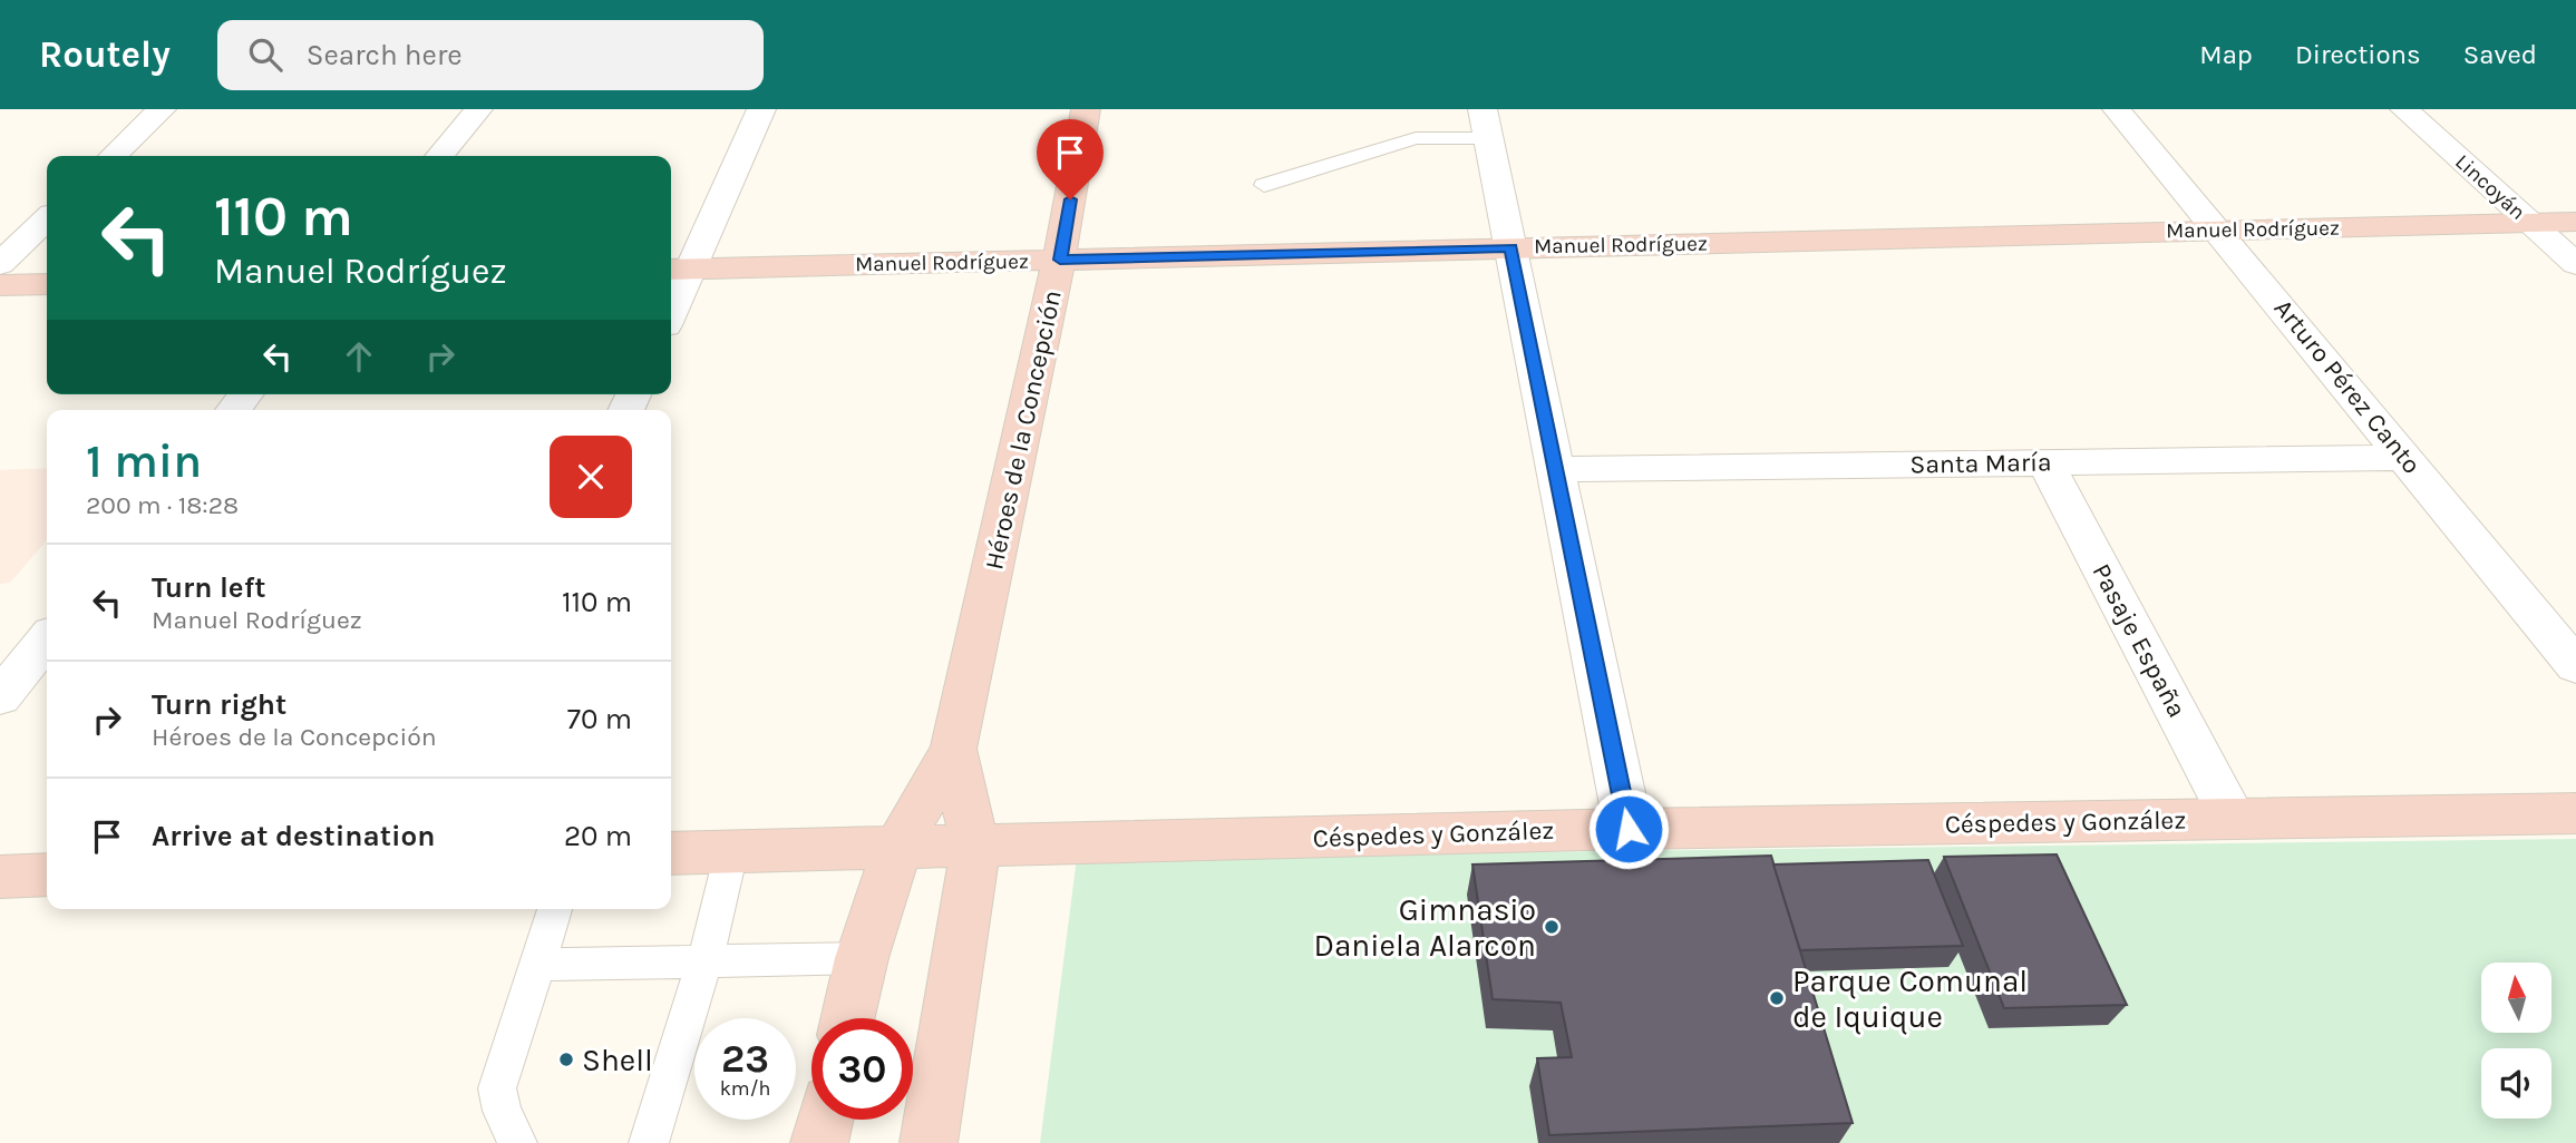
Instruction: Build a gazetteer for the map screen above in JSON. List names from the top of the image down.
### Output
{
  "streets": {
    "street": [
      "Lincoyán",
      "Manuel Rodríguez",
      "Arturo Pérez Canto",
      "Héroes de la Concepción",
      "Santa María",
      "Pasaje España",
      "Céspedes y González"
    ]
  },
  "crossings": [
    ["Lincoyán", "Manuel Rodríguez"],
    ["Manuel Rodríguez", "Arturo Pérez Canto"],
    ["Manuel Rodríguez", "Héroes de la Concepción"],
    ["Arturo Pérez Canto", "Santa María"],
    ["Héroes de la Concepción", "Céspedes y González"],
    ["Santa María", "Pasaje España"],
    ["Pasaje España", "Céspedes y González"]
  ],
  "places": ["Gimnasio Daniela Alarcon", "Parque Comunal de Iquique", "Shell"],
  "north": "top",
  "page": {
    "header": "Routely",
    "search": "Search here",
    "nav": ["Map", "Directions", "Saved"],
    "turn": ["110 m", "Manuel Rodríguez"],
    "heading": ["1 min", "200 m · 18:28"],
    "list": [
      {
        "name": "Turn left",
        "note": "Manuel Rodríguez",
        "value": "110 m"
      },
      {
        "name": "Turn right",
        "note": "Héroes de la Concepción",
        "value": "70 m"
      },
      {
        "name": "Arrive at destination",
        "value": "20 m"
      }
    ],
    "speed": "23 km/h",
    "limit": "30"
  }
}
